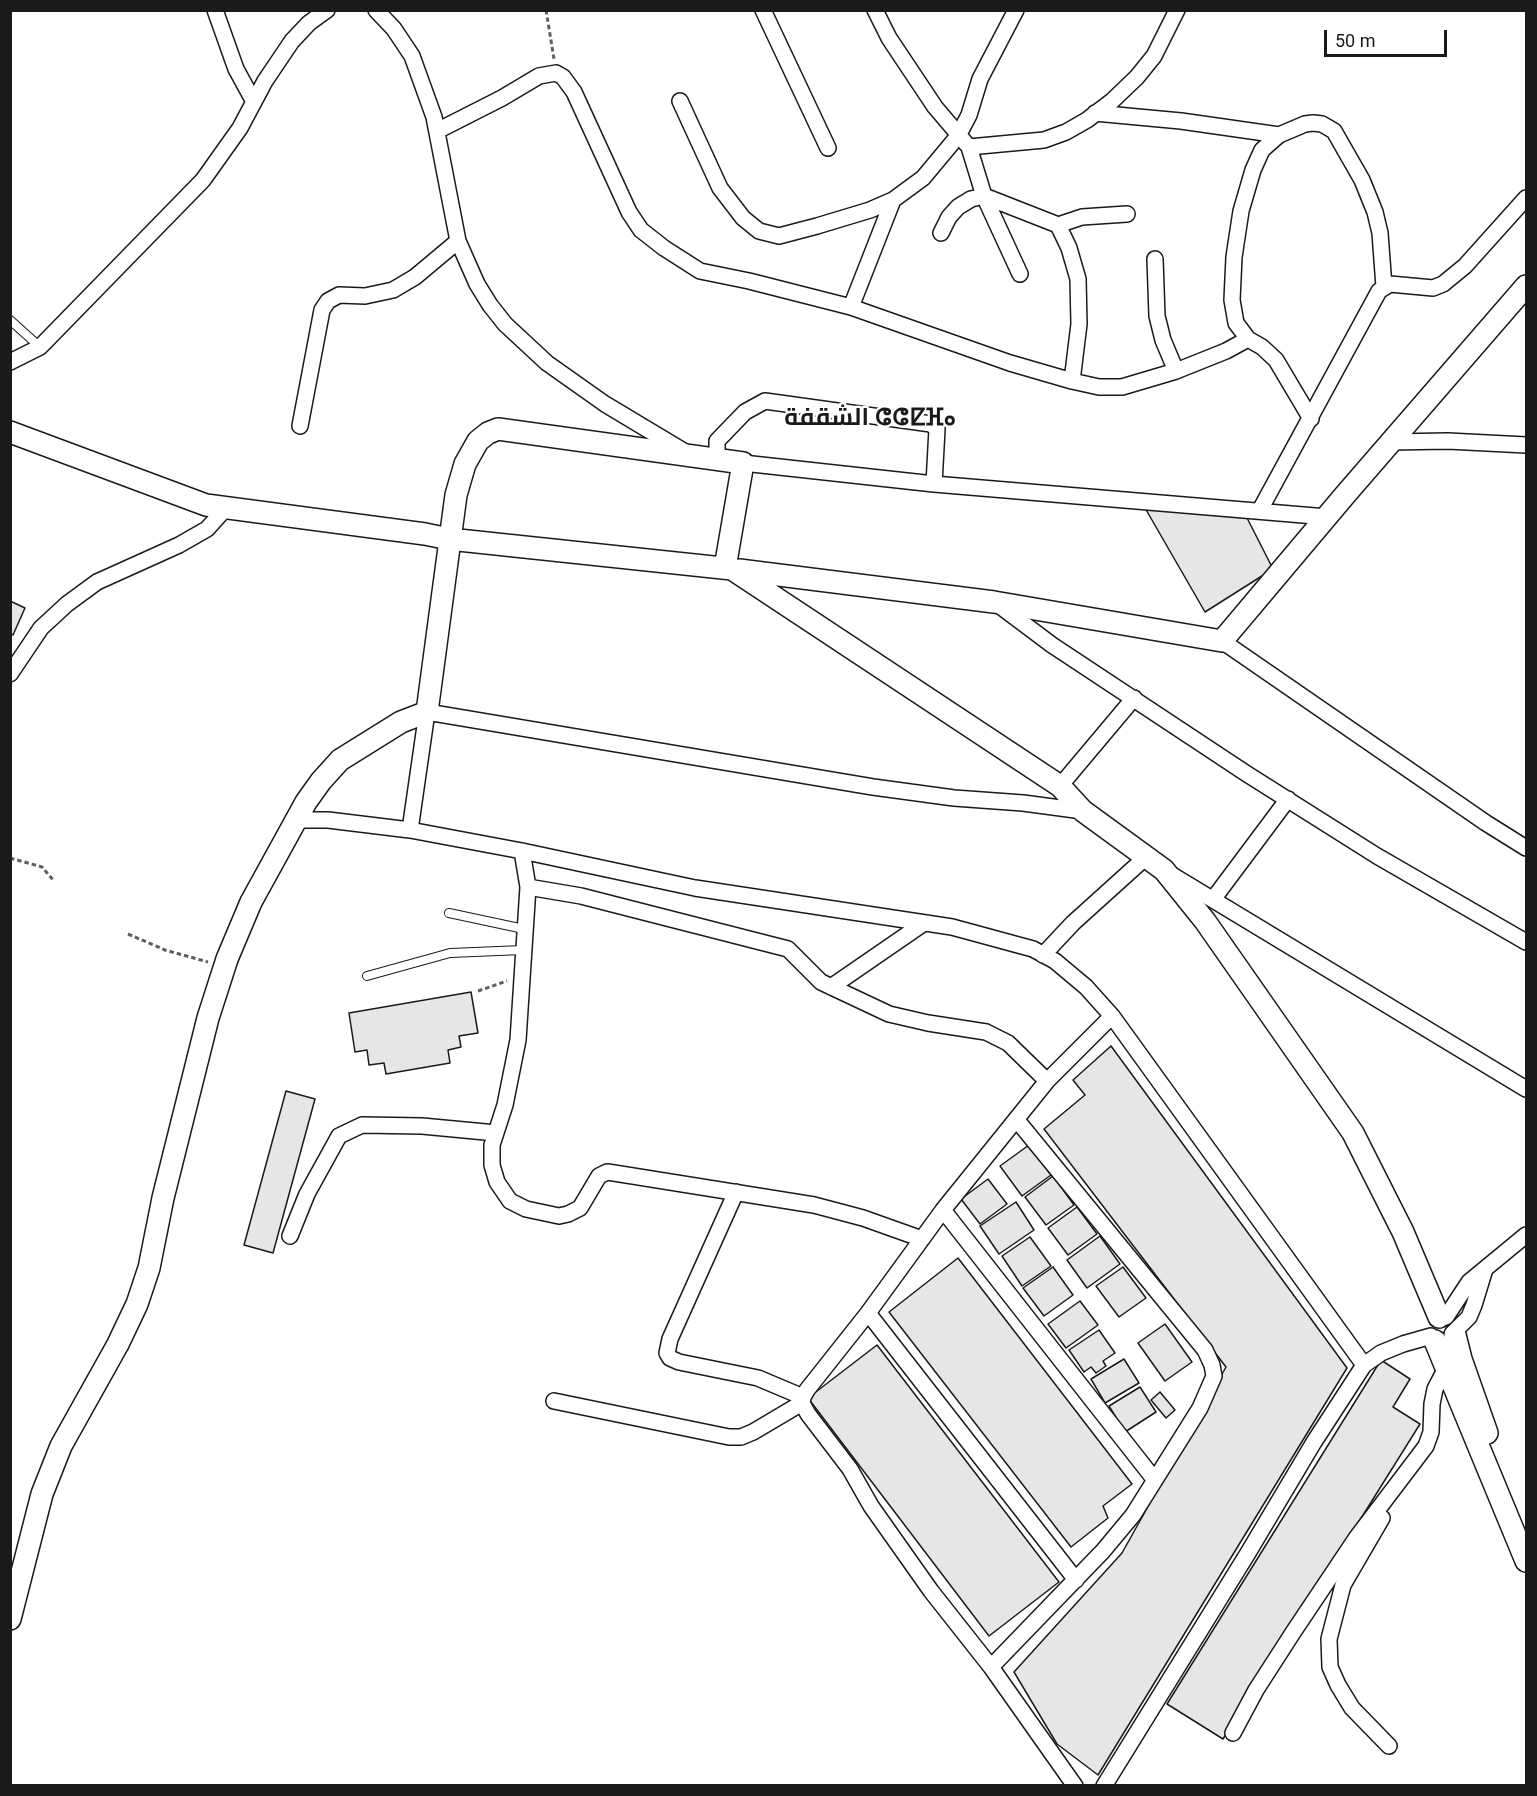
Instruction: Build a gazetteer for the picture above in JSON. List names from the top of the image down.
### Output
{
  "districts": ["الشقفة ⵛⵛⵇⴼⴰ"],
  "scale_bar": "50 m"
}
